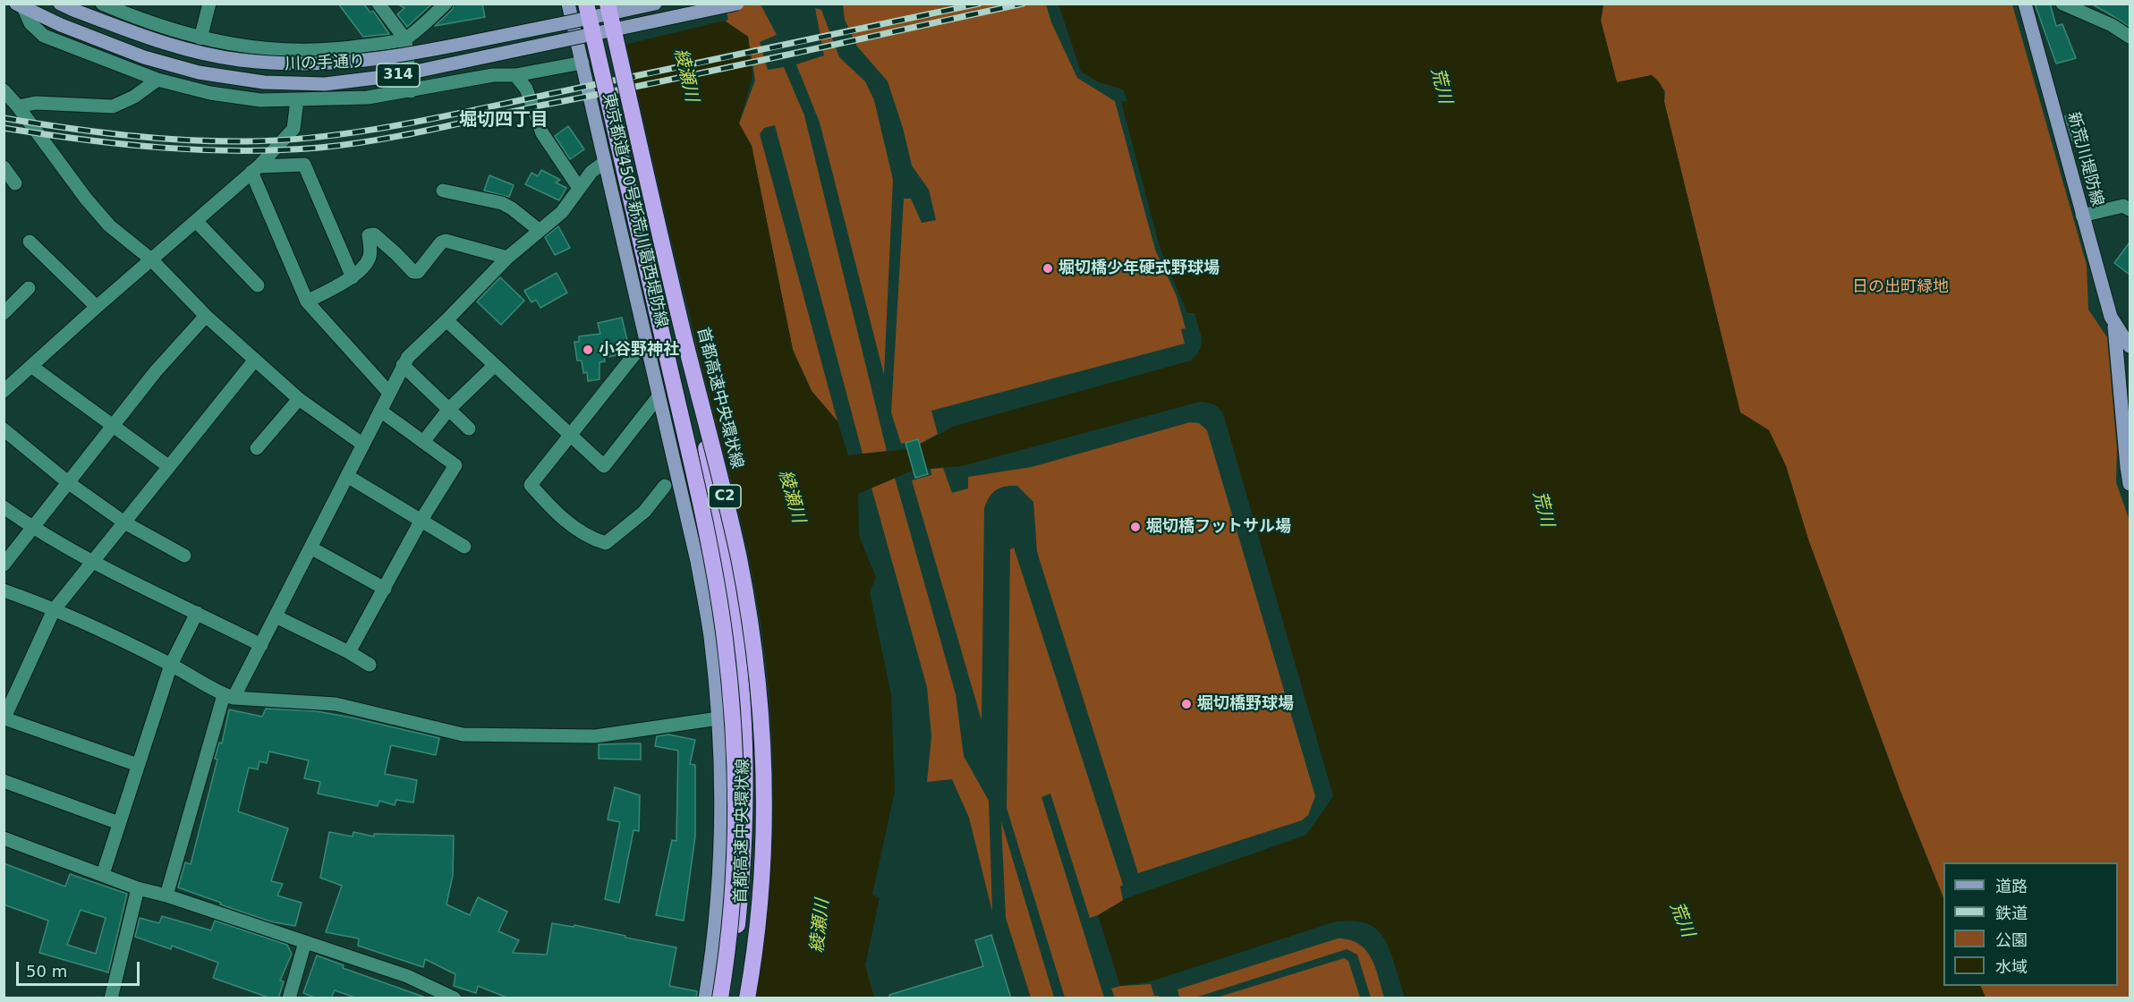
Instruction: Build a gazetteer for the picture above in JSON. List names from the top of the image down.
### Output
{
  "streets": {
    "highway": ["首都高速中央環状線", "C2"],
    "main road": [
      "川の手通り",
      "314",
      "新荒川堤防線",
      "東京都道450号新荒川葛西堤防線"
    ]
  },
  "districts": ["堀切四丁目"],
  "water": ["綾瀬川", "荒川"],
  "parks": ["日の出町緑地"],
  "places": [
    "堀切橋少年硬式野球場",
    "小谷野神社",
    "堀切橋フットサル場",
    "堀切橋野球場"
  ],
  "legend": [
    "道路",
    "鉄道",
    "公園",
    "水域"
  ],
  "scale_bar": "50 m"
}
